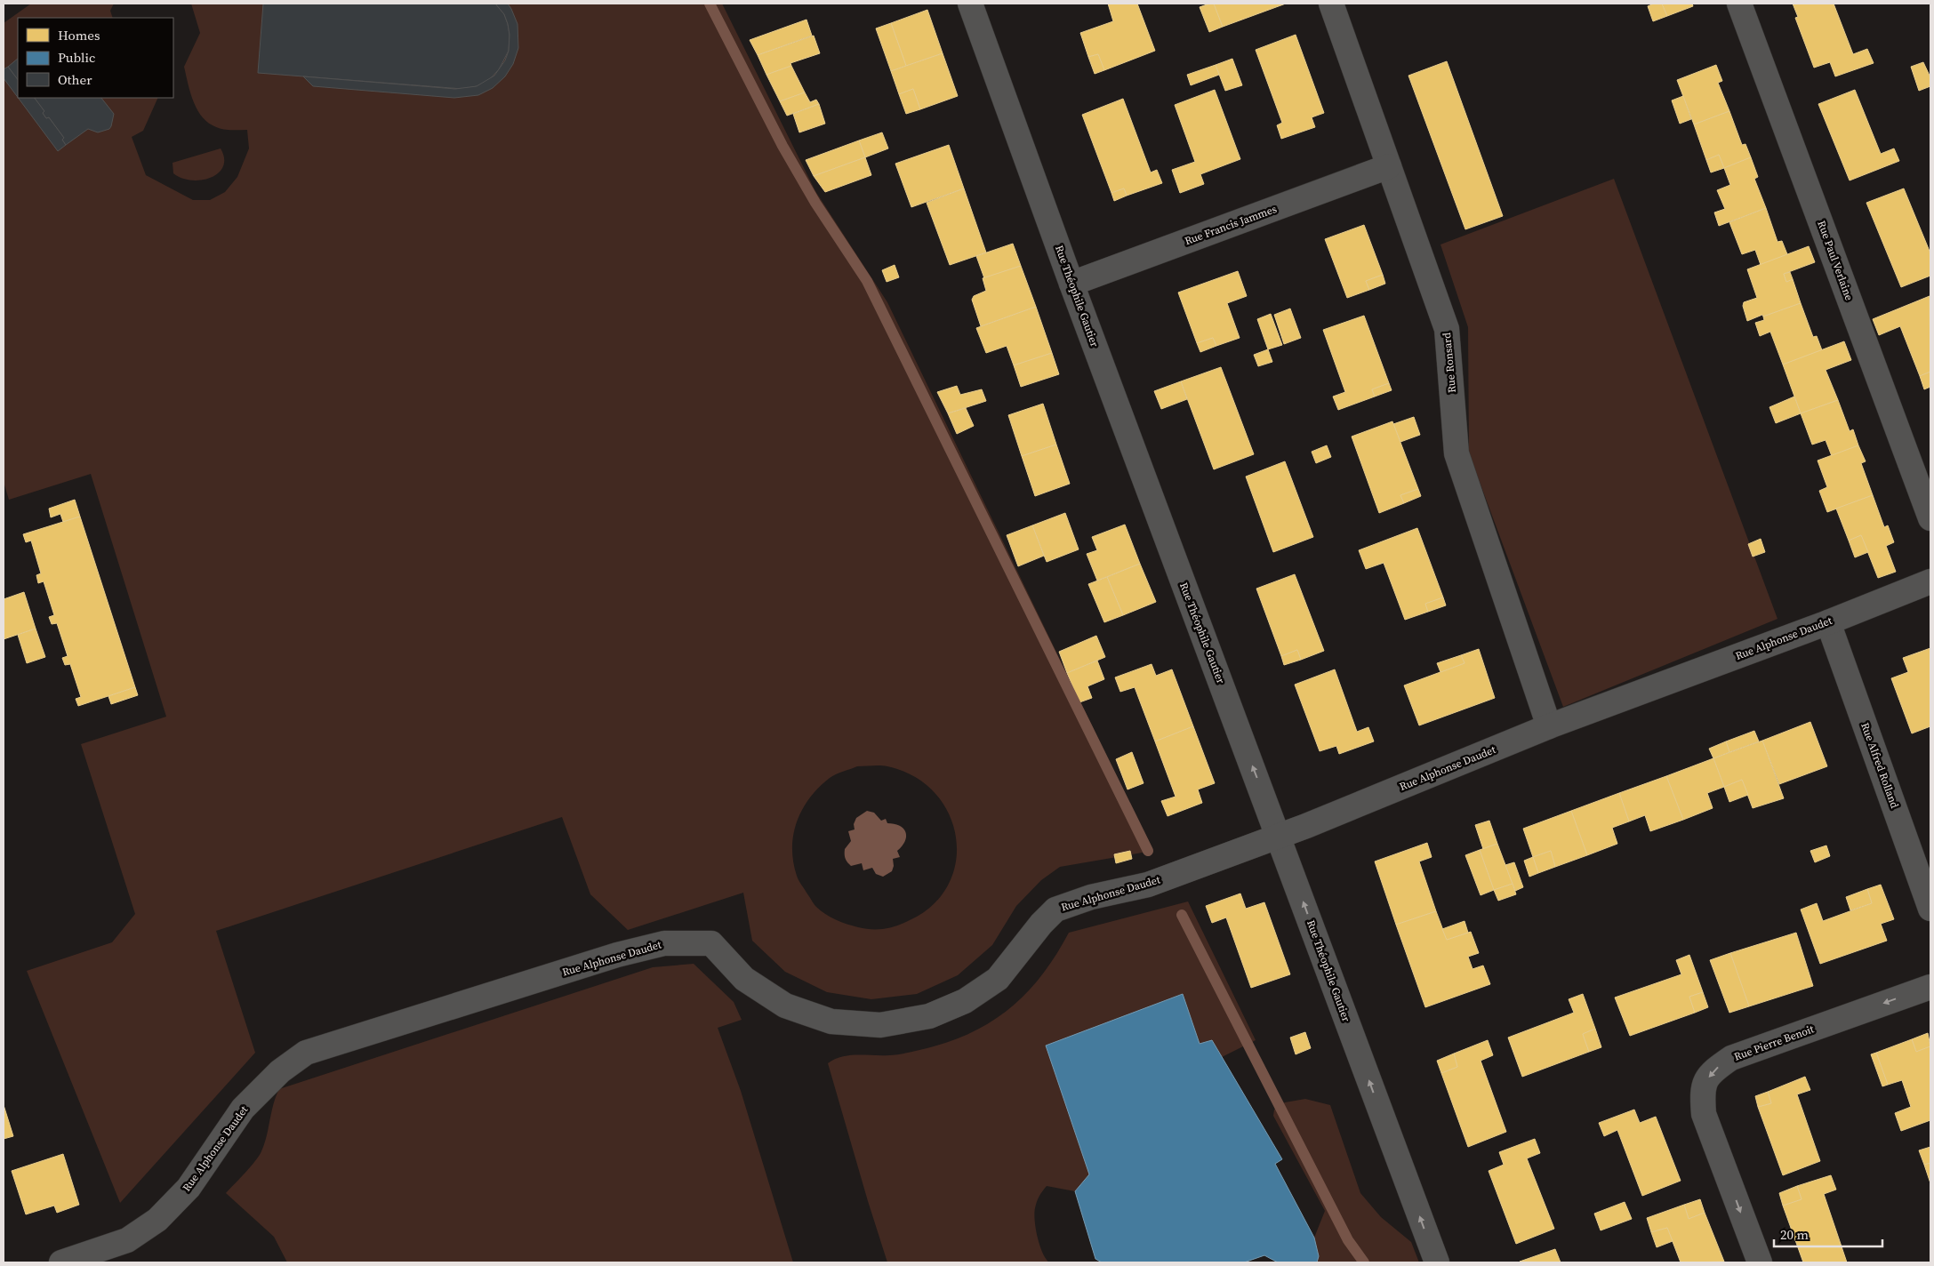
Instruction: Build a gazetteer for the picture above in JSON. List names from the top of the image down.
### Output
{
  "streets": {
    "street": [
      "Rue Francis Jammes",
      "Rue Paul Verlaine",
      "Rue Théophile Gautier",
      "Rue Ronsard",
      "Rue Alphonse Daudet",
      "Rue Alfred Rolland",
      "Rue Pierre Benoit"
    ]
  },
  "crossings": [
    ["Rue Francis Jammes", "Rue Théophile Gautier"],
    ["Rue Francis Jammes", "Rue Ronsard"],
    ["Rue Théophile Gautier", "Rue Alphonse Daudet"],
    ["Rue Ronsard", "Rue Alphonse Daudet"],
    ["Rue Alphonse Daudet", "Rue Alfred Rolland"]
  ],
  "one_way": ["Rue Théophile Gautier"],
  "legend": ["Homes", "Public", "Other"],
  "scale_bar": "20 m"
}
